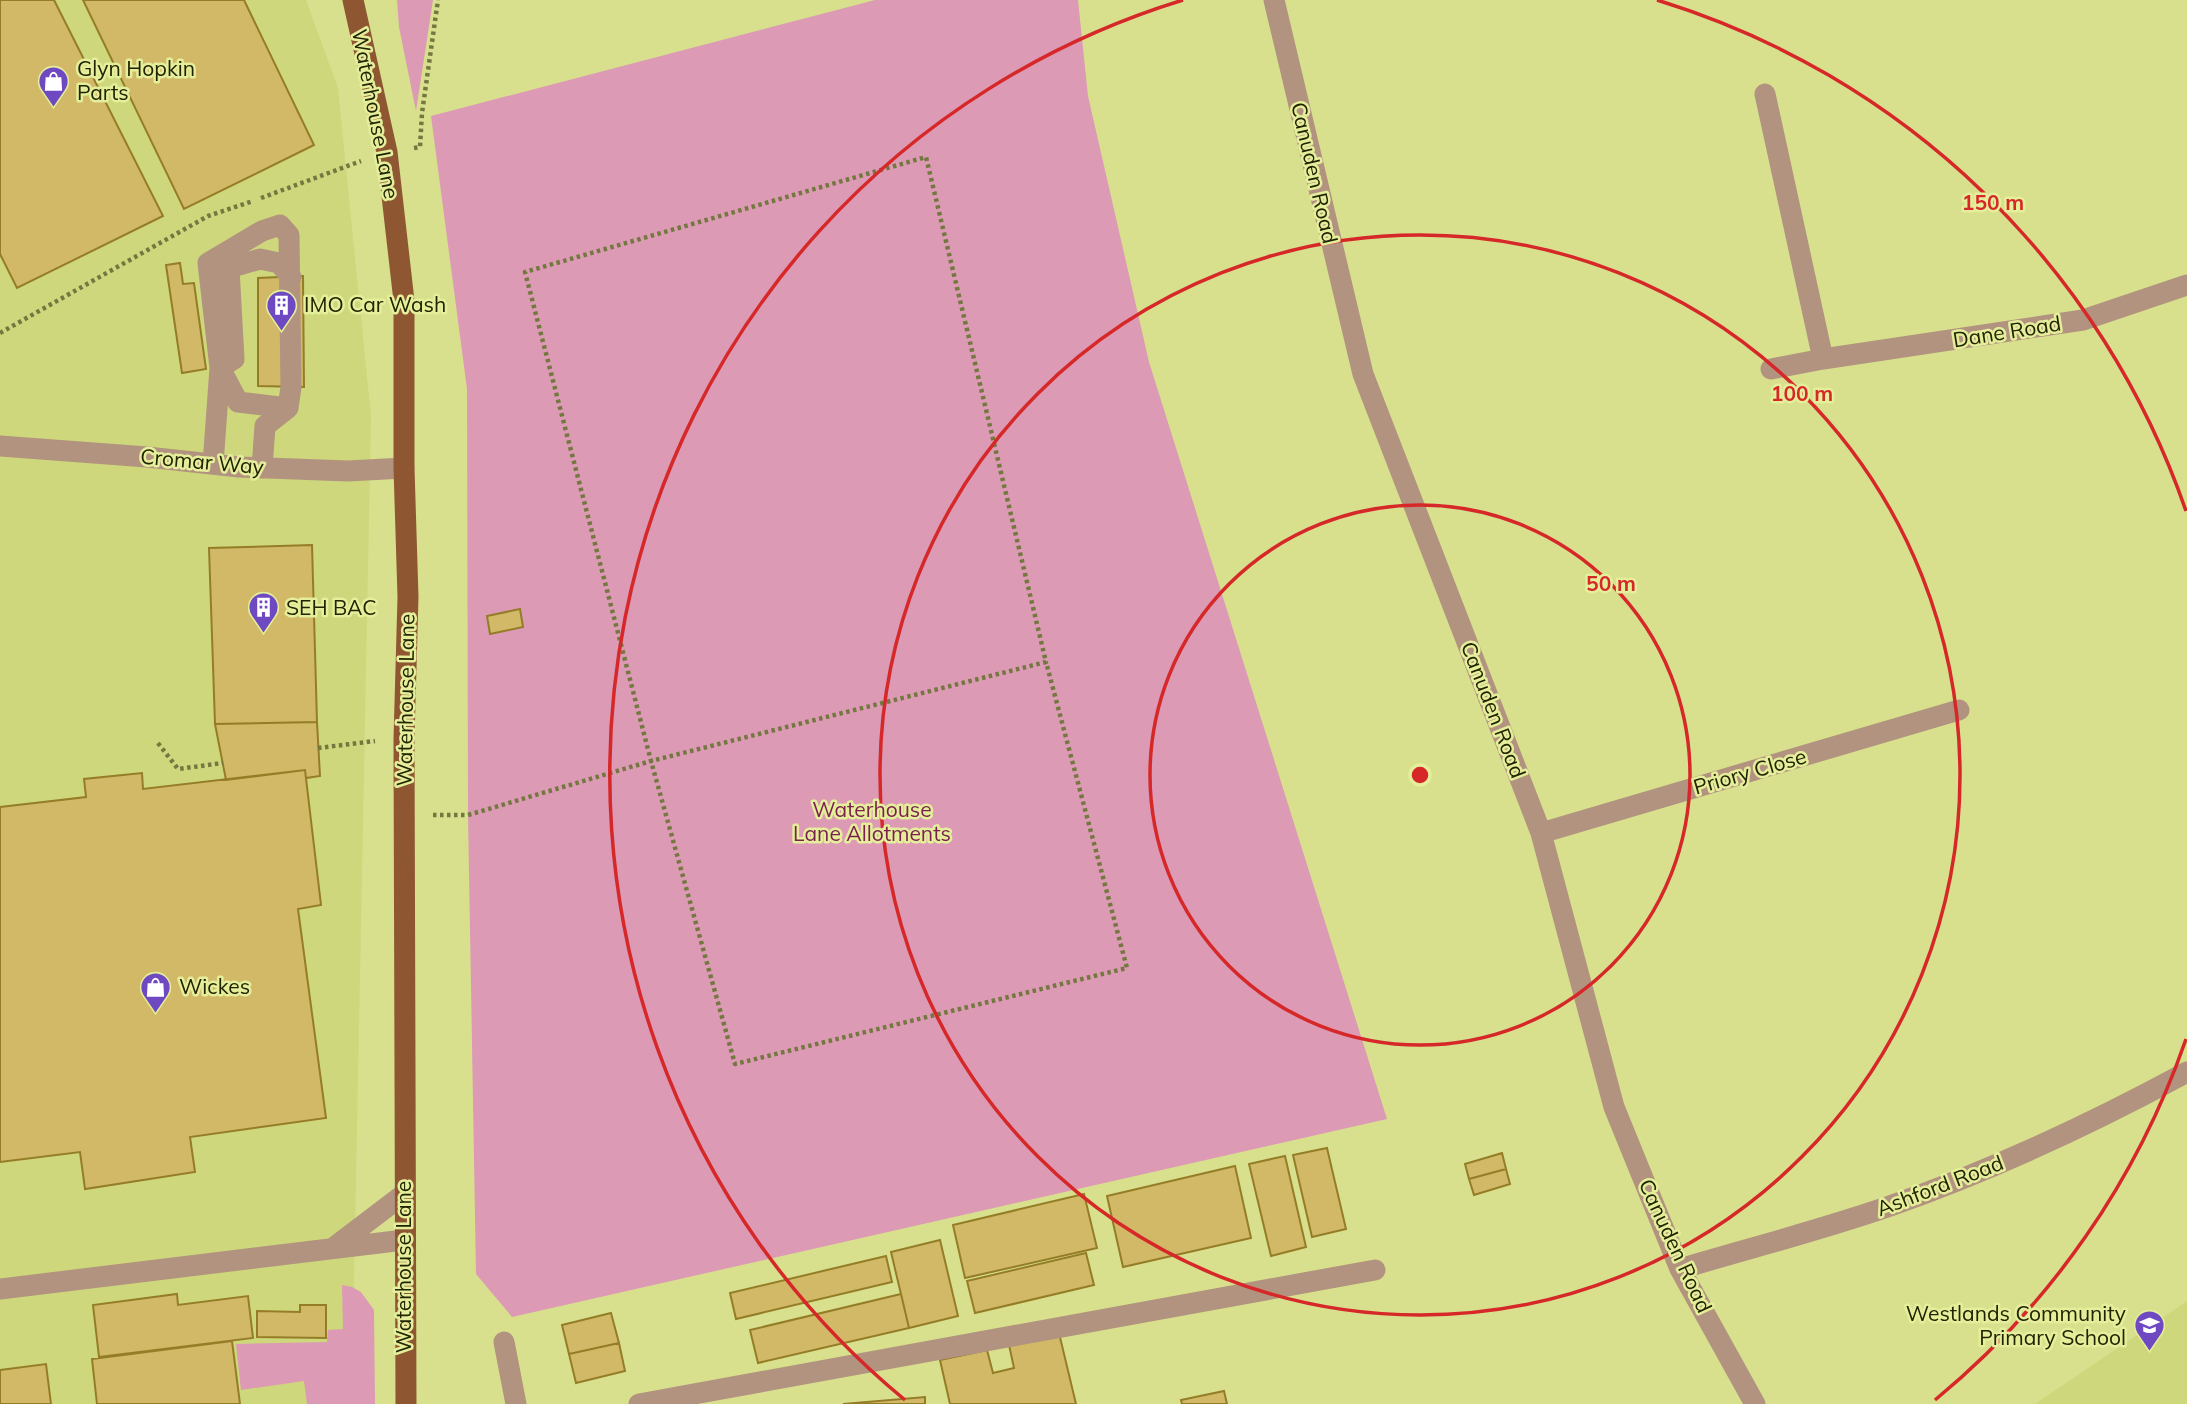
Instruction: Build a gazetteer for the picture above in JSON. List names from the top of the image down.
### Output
{
  "streets": {
    "main road": ["Waterhouse Lane"],
    "street": [
      "Canuden Road",
      "Dane Road",
      "Cromar Way",
      "Priory Close",
      "Ashford Road"
    ]
  },
  "crossings": [
    ["Waterhouse Lane", "Cromar Way"],
    ["Canuden Road", "Priory Close"],
    ["Canuden Road", "Ashford Road"]
  ],
  "parks": ["Waterhouse Lane Allotments"],
  "places": {
    "shop": ["Glyn Hopkin Parts", "Wickes"],
    "building": ["IMO Car Wash", "SEH BAC"],
    "school or university": ["Westlands Community Primary School"]
  },
  "rings": ["150 m", "100 m", "50 m"]
}
